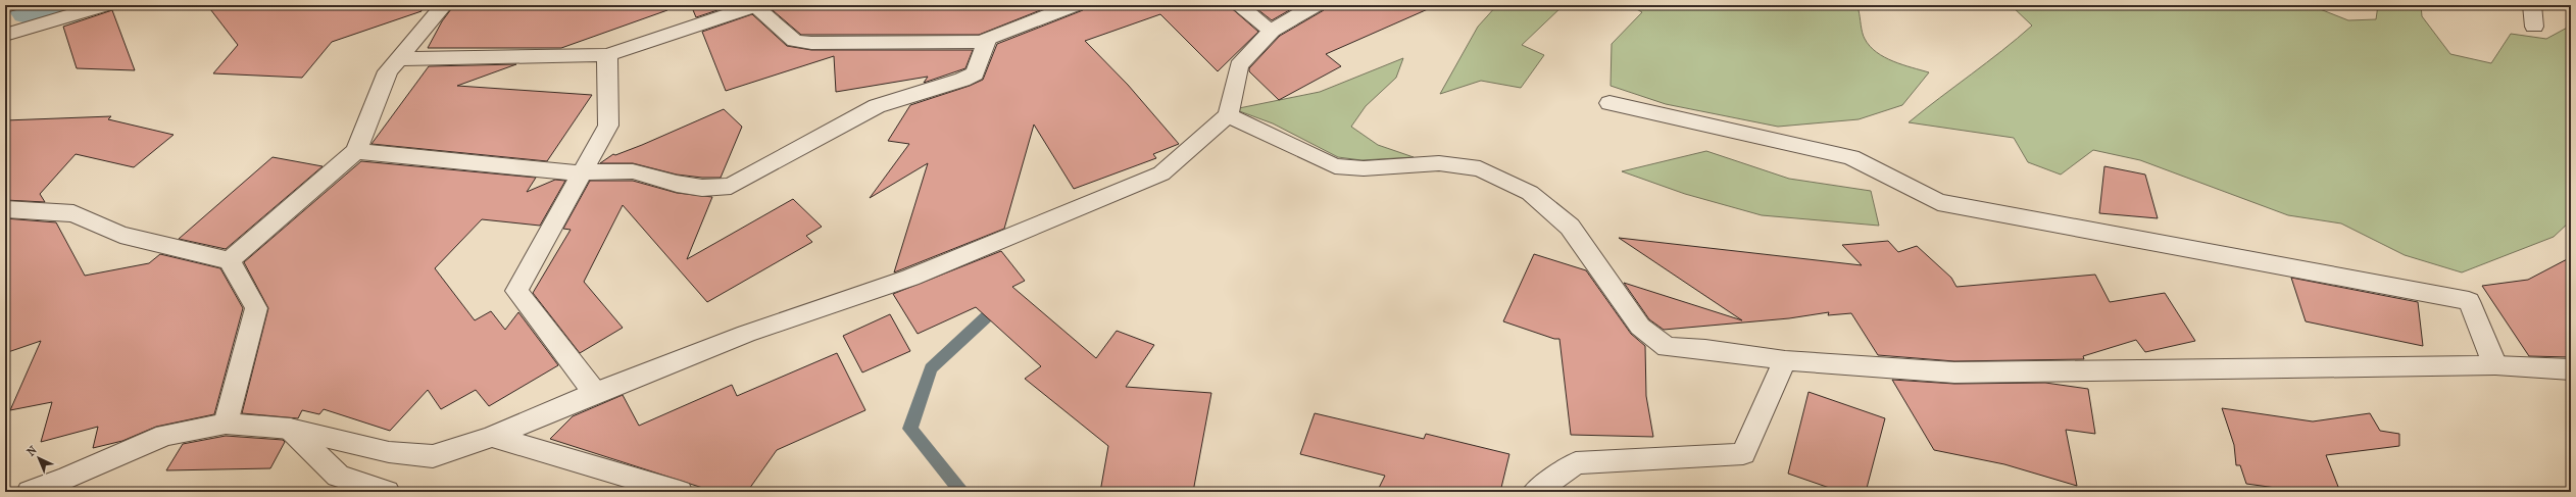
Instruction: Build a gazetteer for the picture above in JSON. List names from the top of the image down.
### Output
{
  "north": "top left"
}
